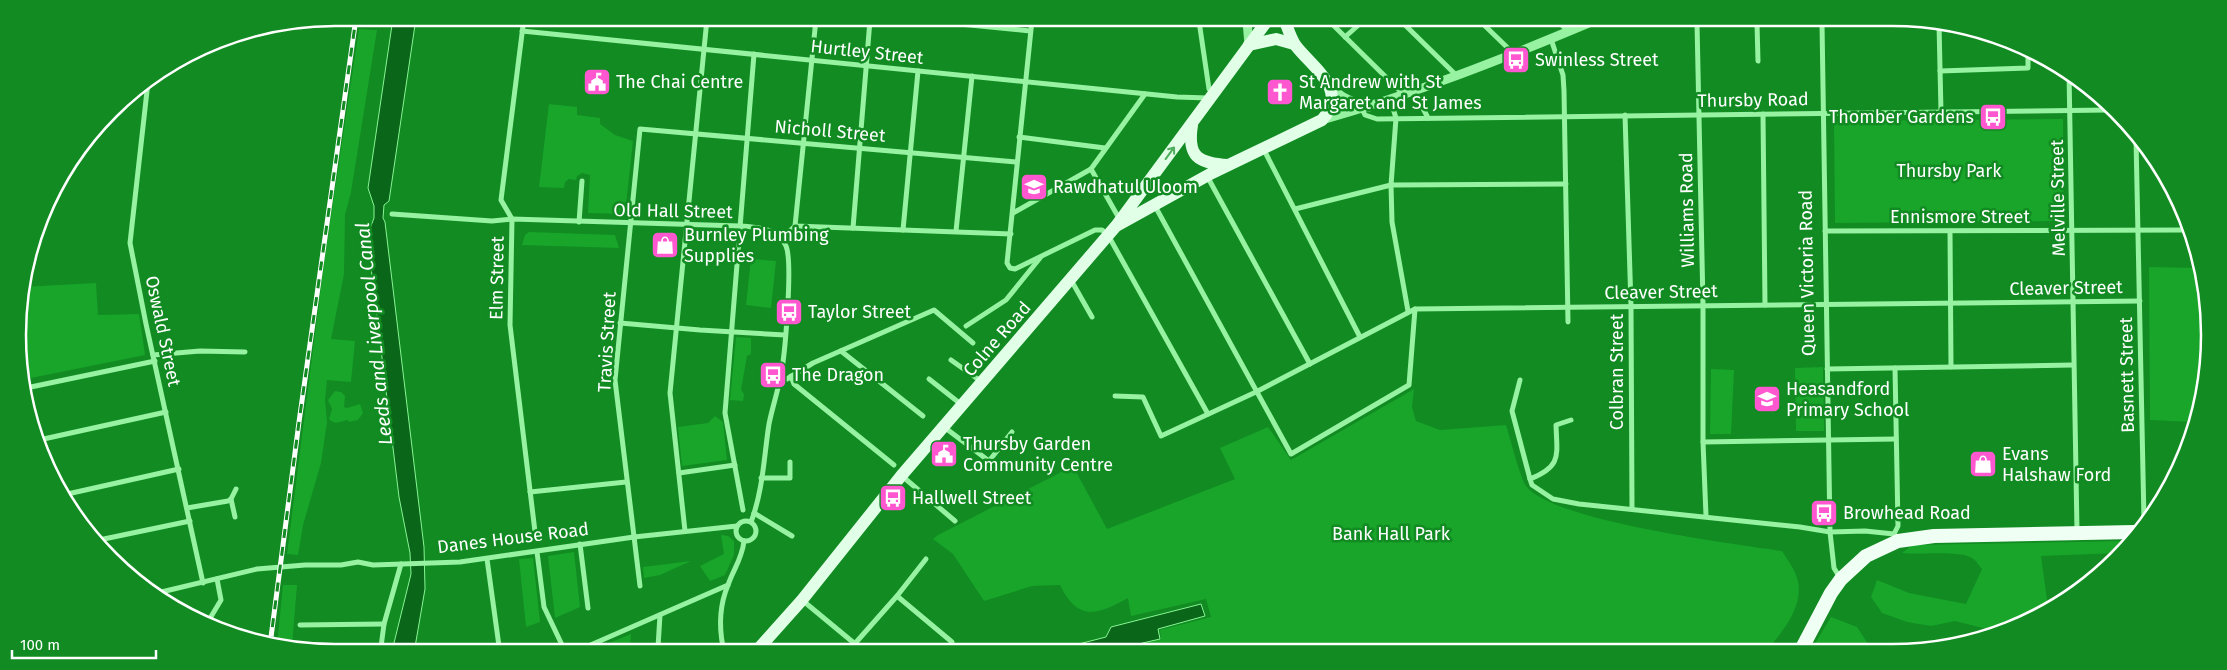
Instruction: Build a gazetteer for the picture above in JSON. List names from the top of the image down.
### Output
{
  "streets": {
    "main road": ["Colne Road"],
    "street": [
      "Hurtley Street",
      "Thursby Road",
      "Nicholl Street",
      "Melville Street",
      "Williams Road",
      "Old Hall Street",
      "Ennismore Street",
      "Queen Victoria Road",
      "Elm Street",
      "Cleaver Street",
      "Oswald Street",
      "Travis Street",
      "Colbran Street",
      "Basnett Street",
      "Danes House Road"
    ]
  },
  "crossings": [
    ["Hurtley Street", "Elm Street"],
    ["Hurtley Street", "Colne Road"],
    ["Thursby Road", "Melville Street"],
    ["Thursby Road", "Williams Road"],
    ["Thursby Road", "Queen Victoria Road"],
    ["Thursby Road", "Colbran Street"],
    ["Nicholl Street", "Travis Street"],
    ["Melville Street", "Ennismore Street"],
    ["Melville Street", "Cleaver Street"],
    ["Williams Road", "Cleaver Street"],
    ["Old Hall Street", "Elm Street"],
    ["Old Hall Street", "Travis Street"],
    ["Ennismore Street", "Queen Victoria Road"],
    ["Ennismore Street", "Basnett Street"],
    ["Queen Victoria Road", "Cleaver Street"],
    ["Cleaver Street", "Colbran Street"],
    ["Cleaver Street", "Basnett Street"],
    ["Oswald Street", "Danes House Road"],
    ["Travis Street", "Danes House Road"]
  ],
  "water": ["Leeds and Liverpool Canal"],
  "parks": ["Thursby Park", "Bank Hall Park"],
  "places": {
    "bus stop": [
      "Swinless Street",
      "Thomber Gardens",
      "Taylor Street",
      "The Dragon",
      "Hallwell Street",
      "Browhead Road"
    ],
    "public building": ["The Chai Centre", "Thursby Garden Community Centre"],
    "church": ["St Andrew with St Margaret and St James"],
    "school or university": ["Rawdhatul Uloom", "Heasandford Primary School"],
    "shop": ["Burnley Plumbing Supplies", "Evans Halshaw Ford"]
  },
  "scale_bar": "100 m"
}
